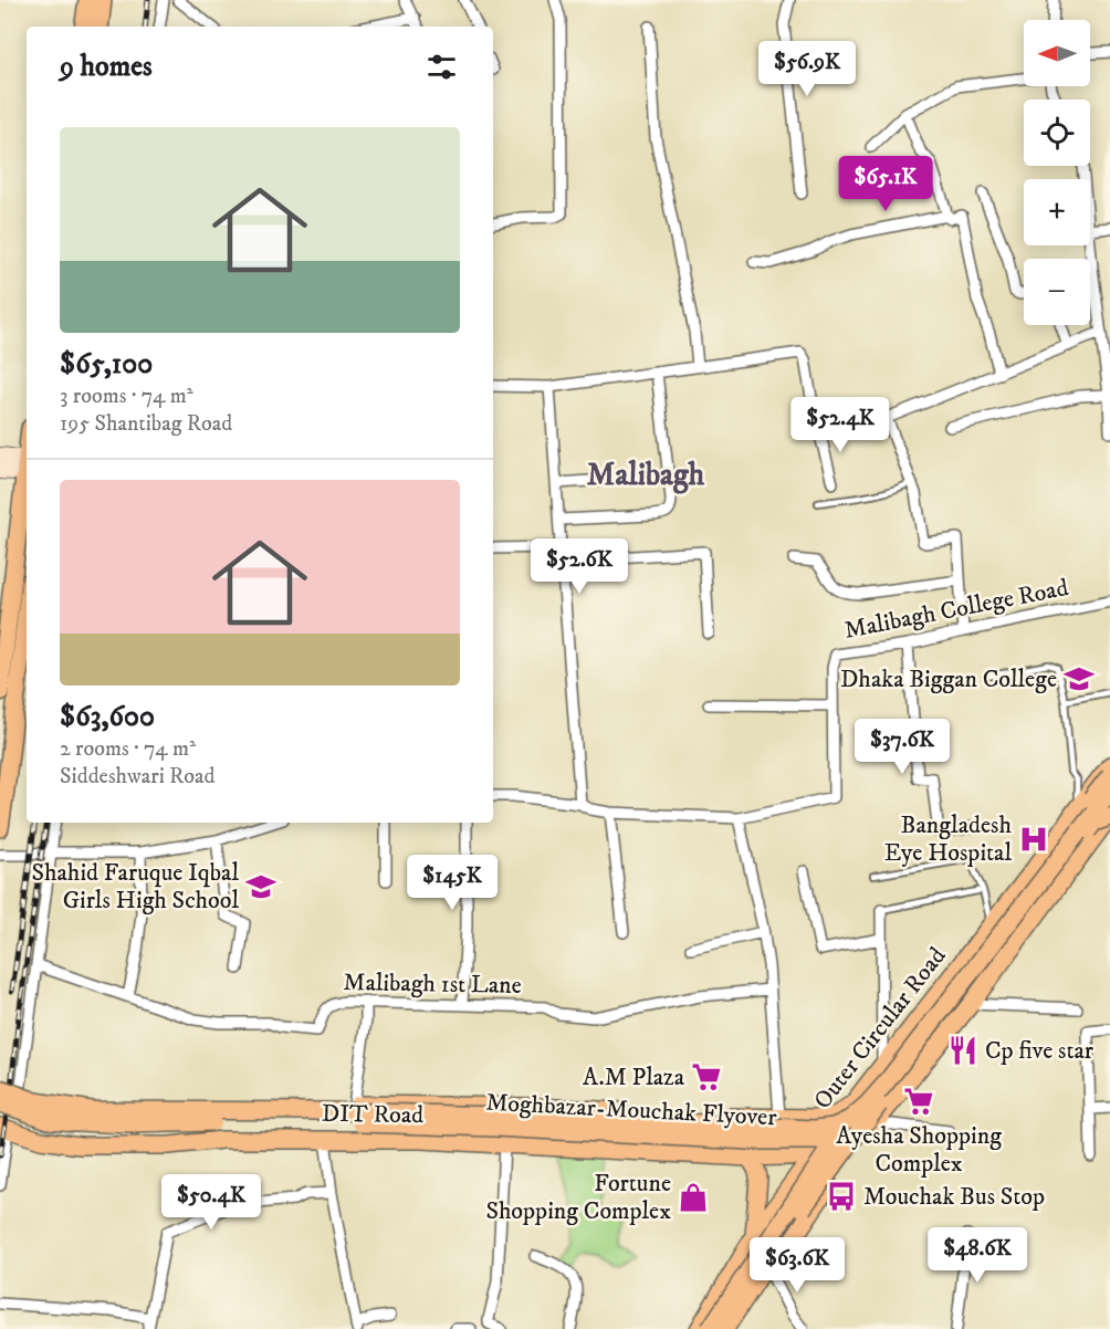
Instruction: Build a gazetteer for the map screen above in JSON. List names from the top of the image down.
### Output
{
  "streets": {
    "main road": ["Outer Circular Road", "Moghbazar-Mouchak Flyover", "DIT Road"],
    "street": ["Malibagh College Road", "Malibagh 1st Lane"]
  },
  "crossings": [
    ["Outer Circular Road", "Moghbazar-Mouchak Flyover"],
    ["Outer Circular Road", "DIT Road"],
    ["Moghbazar-Mouchak Flyover", "DIT Road"]
  ],
  "districts": ["Malibagh"],
  "places": {
    "school or university": ["Dhaka Biggan College", "Shahid Faruque Iqbal Girls High School"],
    "hospital": ["Bangladesh Eye Hospital"],
    "restaurant": ["Cp five star"],
    "supermarket": ["A.M Plaza", "Ayesha Shopping Complex"],
    "bus stop": ["Mouchak Bus Stop"],
    "shop": ["Fortune Shopping Complex"]
  },
  "north": "left",
  "page": {
    "map_buttons": ["+", "−"],
    "heading": "9 homes",
    "price": [
      "$56.9K",
      "$65.1K",
      "$52.4K",
      "$52.6K",
      "$37.6K",
      "$145K",
      "$50.4K",
      "$48.6K",
      "$63.6K"
    ],
    "list": [
      {
        "name": "$65,100",
        "note": "3 rooms · 74 m² · 195 Shantibag Road"
      },
      {
        "name": "$63,600",
        "note": "2 rooms · 74 m² · Siddeshwari Road"
      }
    ]
  }
}
